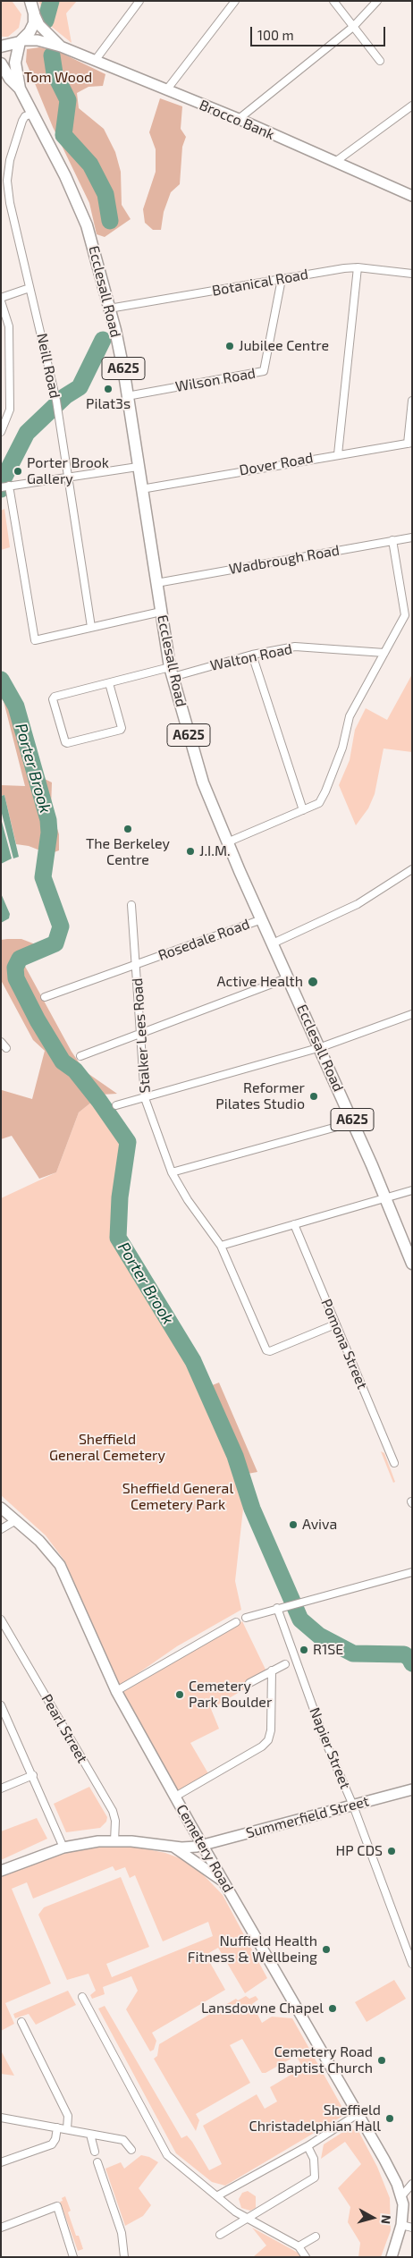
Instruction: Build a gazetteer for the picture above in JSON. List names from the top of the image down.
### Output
{
  "streets": {
    "main road": ["Ecclesall Road", "A625"],
    "street": [
      "Brocco Bank",
      "Botanical Road",
      "Neill Road",
      "Wilson Road",
      "Dover Road",
      "Wadbrough Road",
      "Walton Road",
      "Rosedale Road",
      "Stalker Lees Road",
      "Pomona Street",
      "Pearl Street",
      "Napier Street",
      "Summerfield Street",
      "Cemetery Road"
    ]
  },
  "crossings": [
    ["Brocco Bank", "Ecclesall Road"],
    ["Brocco Bank", "A625"],
    ["Botanical Road", "Ecclesall Road"],
    ["Botanical Road", "Wilson Road"],
    ["Ecclesall Road", "Neill Road"],
    ["Ecclesall Road", "A625"],
    ["Ecclesall Road", "Wilson Road"],
    ["Ecclesall Road", "Dover Road"],
    ["Ecclesall Road", "Wadbrough Road"],
    ["Ecclesall Road", "Walton Road"],
    ["Ecclesall Road", "Rosedale Road"],
    ["Rosedale Road", "Stalker Lees Road"],
    ["Stalker Lees Road", "Pomona Street"],
    ["Pearl Street", "Summerfield Street"],
    ["Napier Street", "Summerfield Street"],
    ["Summerfield Street", "Cemetery Road"]
  ],
  "water": ["Porter Brook"],
  "parks": ["Tom Wood", "Sheffield General Cemetery", "Sheffield General Cemetery Park"],
  "places": [
    "Jubilee Centre",
    "Pilat3s",
    "Porter Brook Gallery",
    "The Berkeley Centre",
    "J.I.M.",
    "Active Health",
    "Reformer Pilates Studio",
    "Aviva",
    "R1SE",
    "Cemetery Park Boulder",
    "HP CDS",
    "Nuffield Health Fitness & Wellbeing",
    "Lansdowne Chapel",
    "Cemetery Road Baptist Church",
    "Sheffield Christadelphian Hall"
  ],
  "scale_bar": "100 m",
  "north": "right"
}
